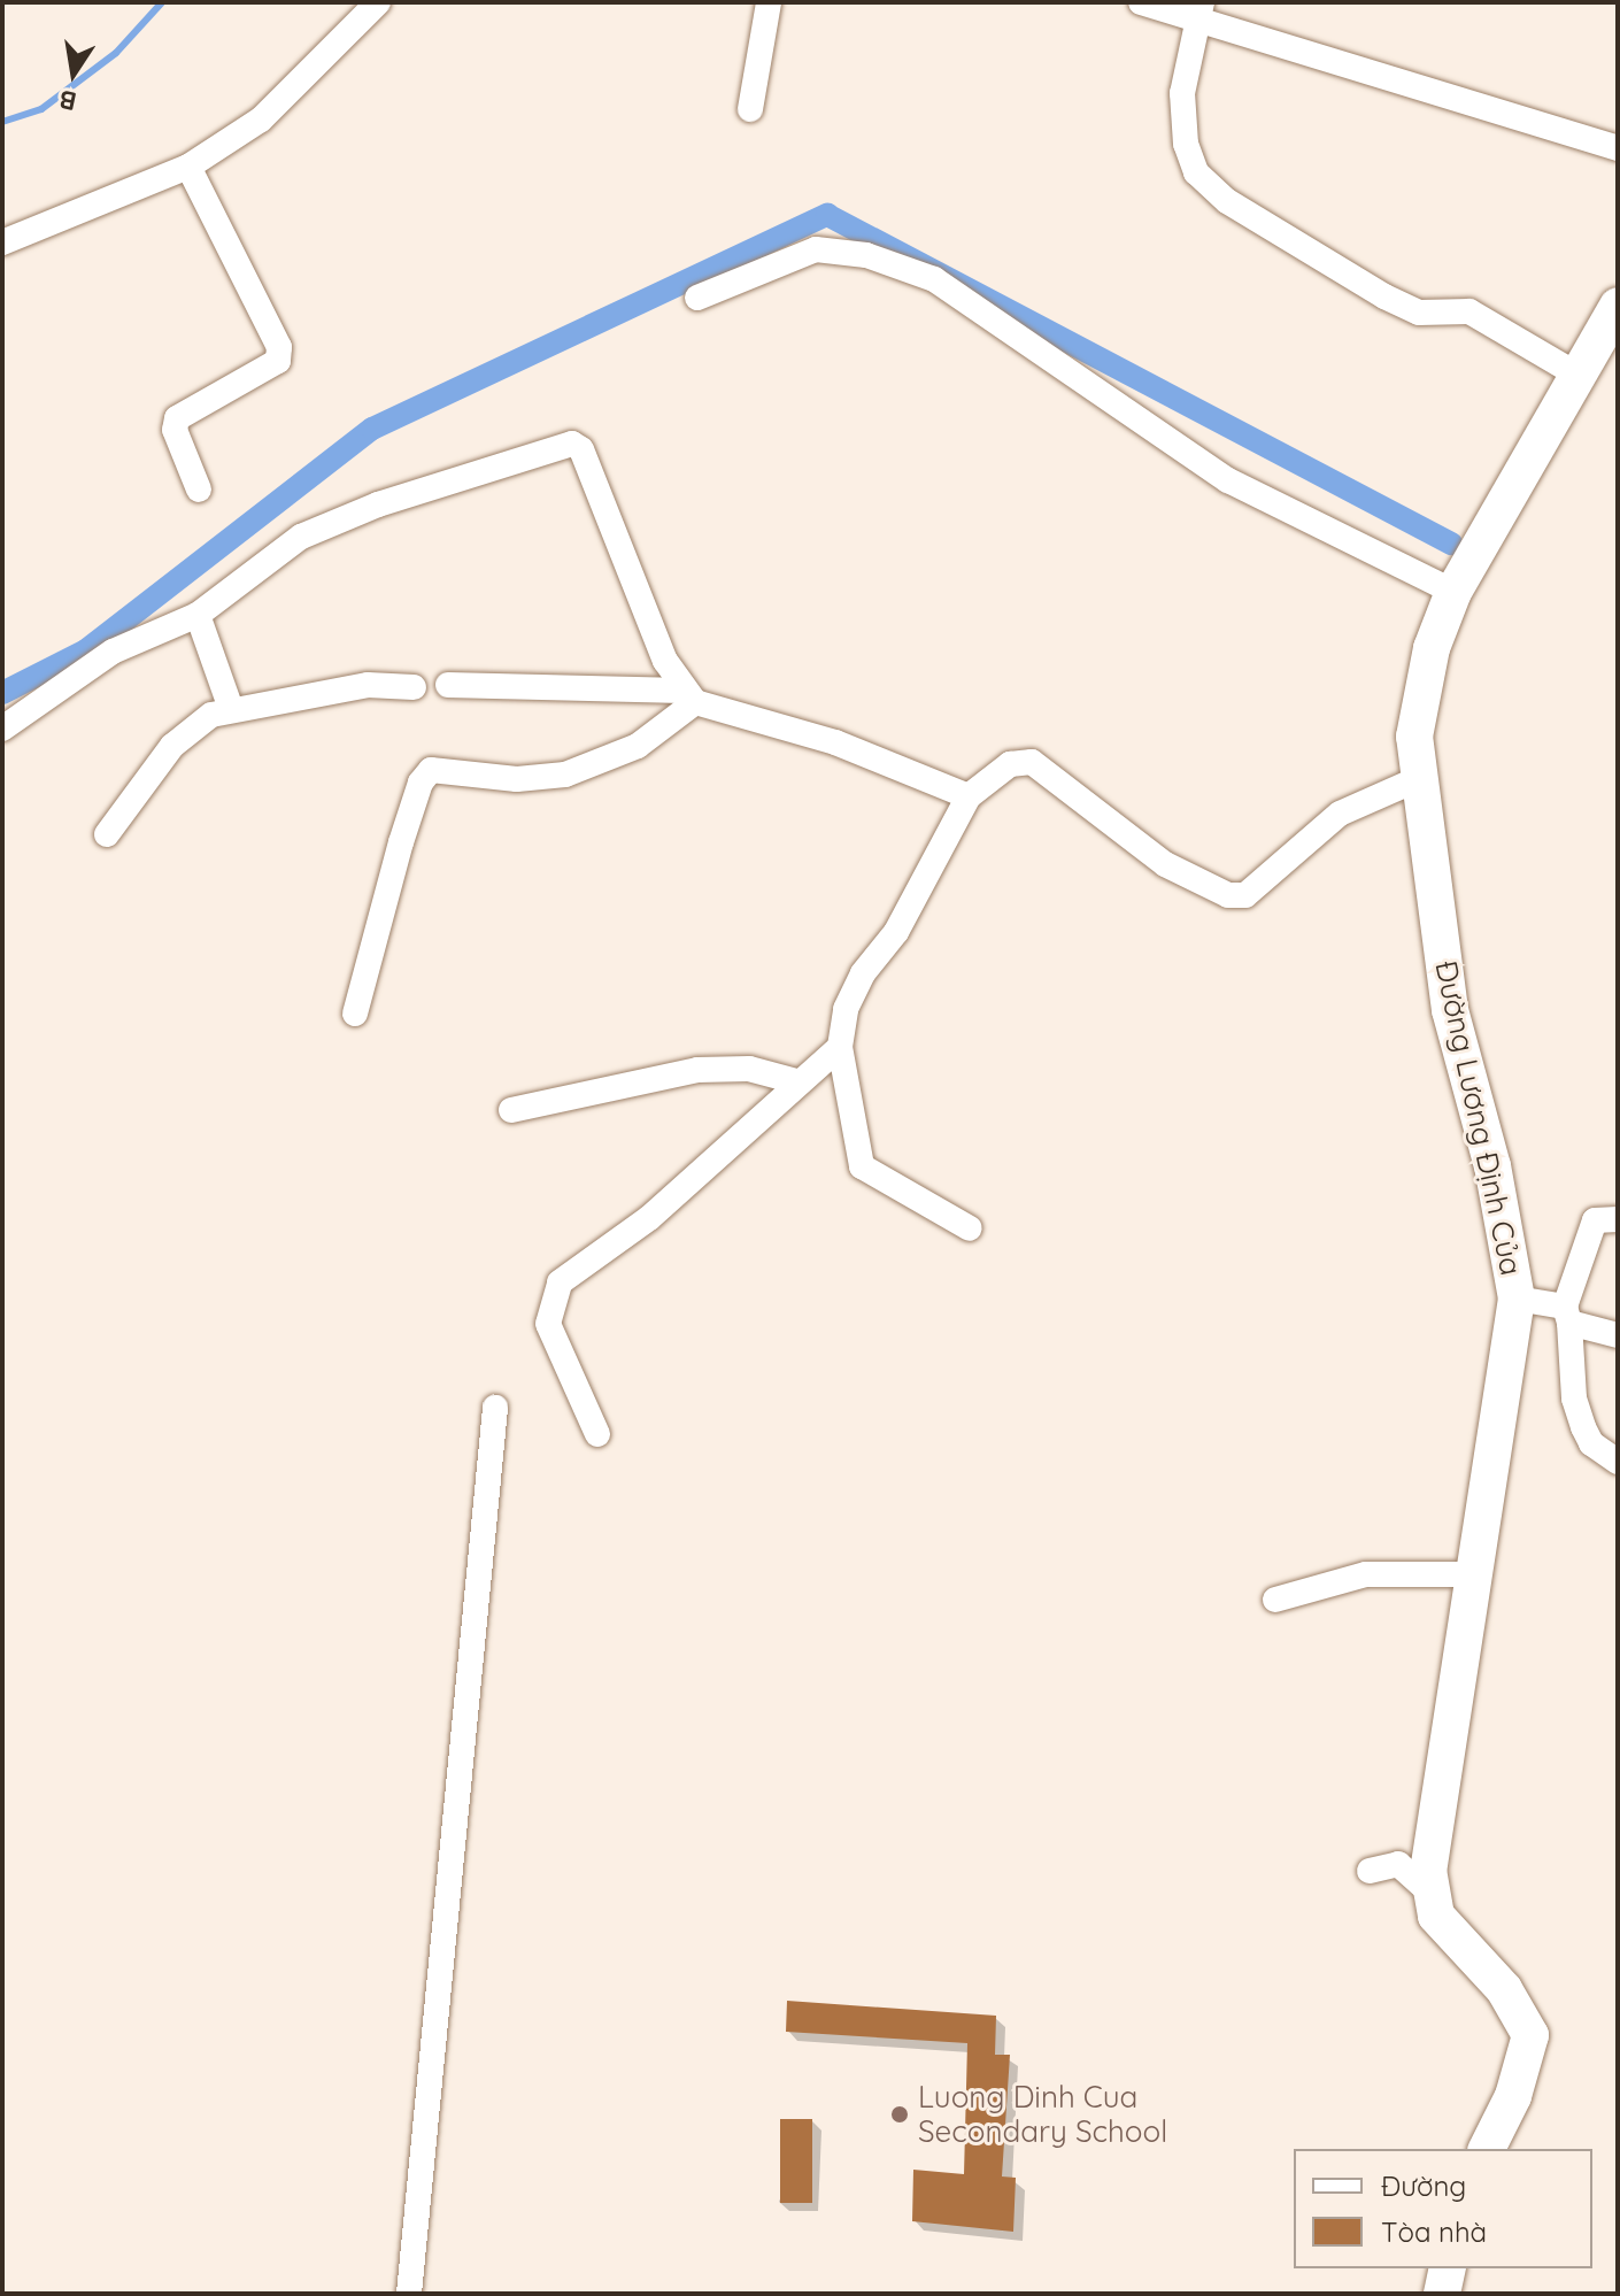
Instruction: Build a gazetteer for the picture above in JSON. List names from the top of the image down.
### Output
{
  "streets": {
    "street": ["Đường Lương Định Của"]
  },
  "places": ["Luong Dinh Cua Secondary School"],
  "legend": ["Đường", "Tòa nhà"],
  "north": "bottom"
}
